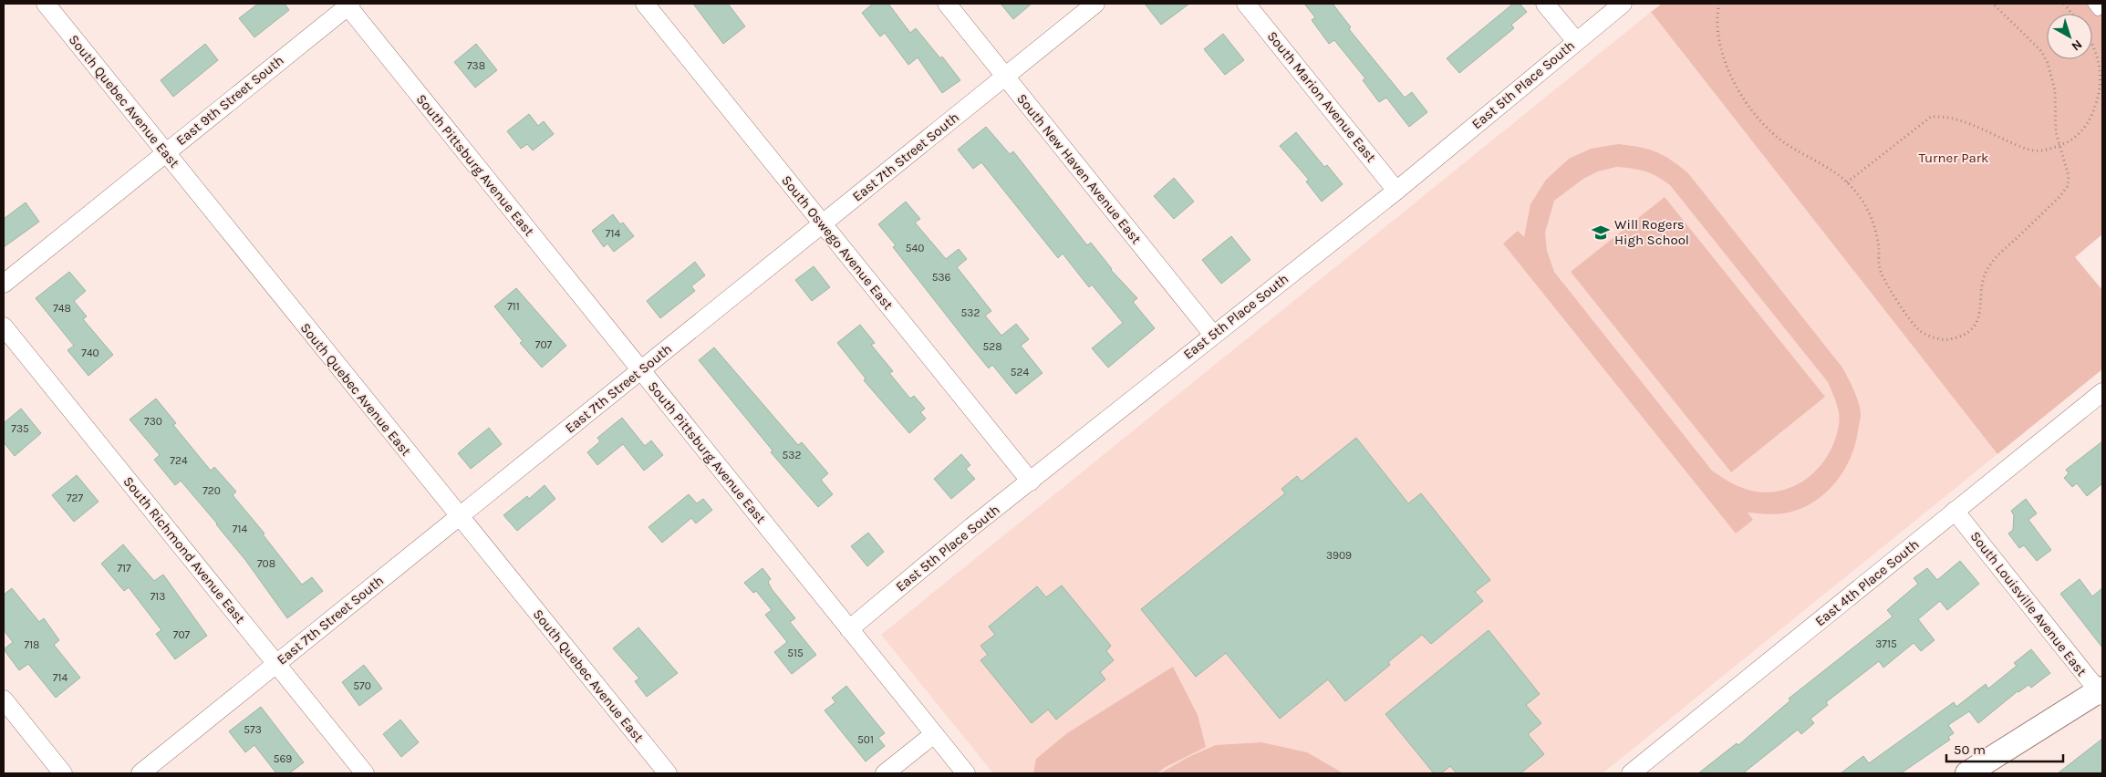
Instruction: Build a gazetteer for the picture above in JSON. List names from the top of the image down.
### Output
{
  "streets": {
    "street": [
      "East 5th Place South",
      "South Marion Avenue East",
      "East 9th Street South",
      "South Quebec Avenue East",
      "East 7th Street South",
      "South Pittsburg Avenue East",
      "South New Haven Avenue East",
      "South Oswego Avenue East",
      "South Richmond Avenue East",
      "East 4th Place South",
      "South Louisville Avenue East"
    ]
  },
  "crossings": [
    ["East 5th Place South", "South Marion Avenue East"],
    ["East 5th Place South", "South Pittsburg Avenue East"],
    ["East 5th Place South", "South New Haven Avenue East"],
    ["East 5th Place South", "South Oswego Avenue East"],
    ["East 9th Street South", "South Quebec Avenue East"],
    ["East 9th Street South", "South Pittsburg Avenue East"],
    ["South Quebec Avenue East", "East 7th Street South"],
    ["East 7th Street South", "South Pittsburg Avenue East"],
    ["East 7th Street South", "South New Haven Avenue East"],
    ["East 7th Street South", "South Oswego Avenue East"],
    ["East 7th Street South", "South Richmond Avenue East"],
    ["East 4th Place South", "South Louisville Avenue East"]
  ],
  "parks": ["Turner Park"],
  "places": {
    "school or university": ["Will Rogers High School"]
  },
  "house_numbers": [
    "738",
    "714",
    "540",
    "536",
    "711",
    "748",
    "532",
    "707",
    "528",
    "740",
    "524",
    "730",
    "735",
    "532",
    "724",
    "720",
    "727",
    "714",
    "3909",
    "708",
    "717",
    "713",
    "707",
    "3715",
    "718",
    "515",
    "714",
    "570",
    "573",
    "501",
    "569"
  ],
  "scale_bar": "50 m",
  "north": "bottom right"
}
